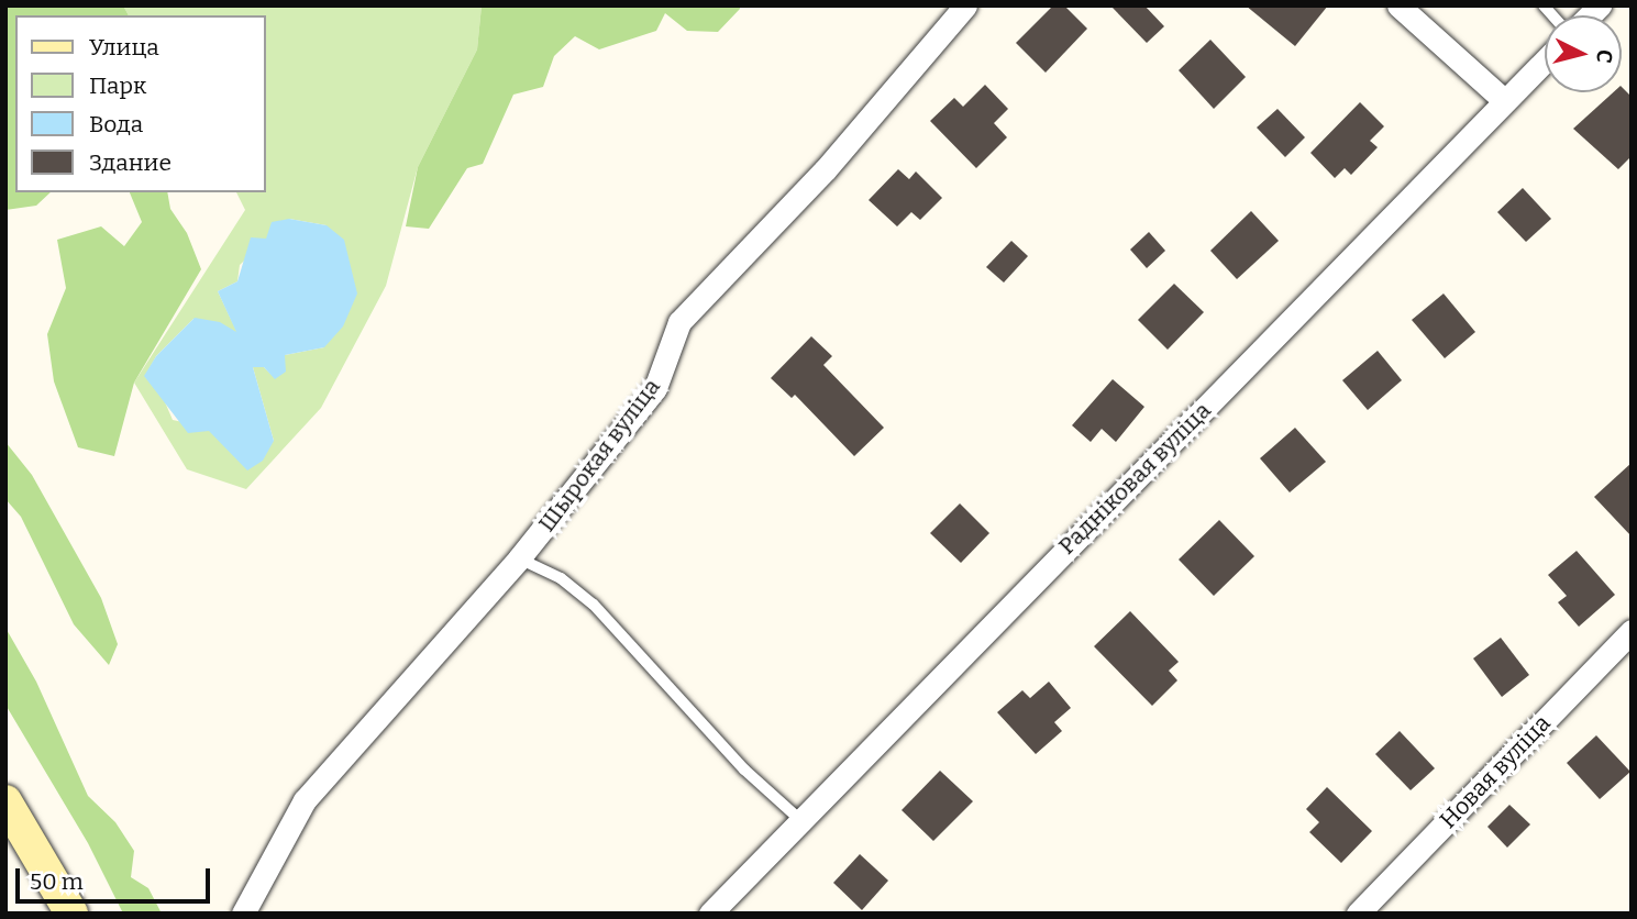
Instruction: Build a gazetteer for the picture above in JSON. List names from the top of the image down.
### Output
{
  "streets": {
    "street": ["Шырокая вуліца", "Радніковая вуліца", "Новая вуліца"]
  },
  "legend": [
    "Улица",
    "Парк",
    "Вода",
    "Здание"
  ],
  "scale_bar": "50 m",
  "north": "right"
}
